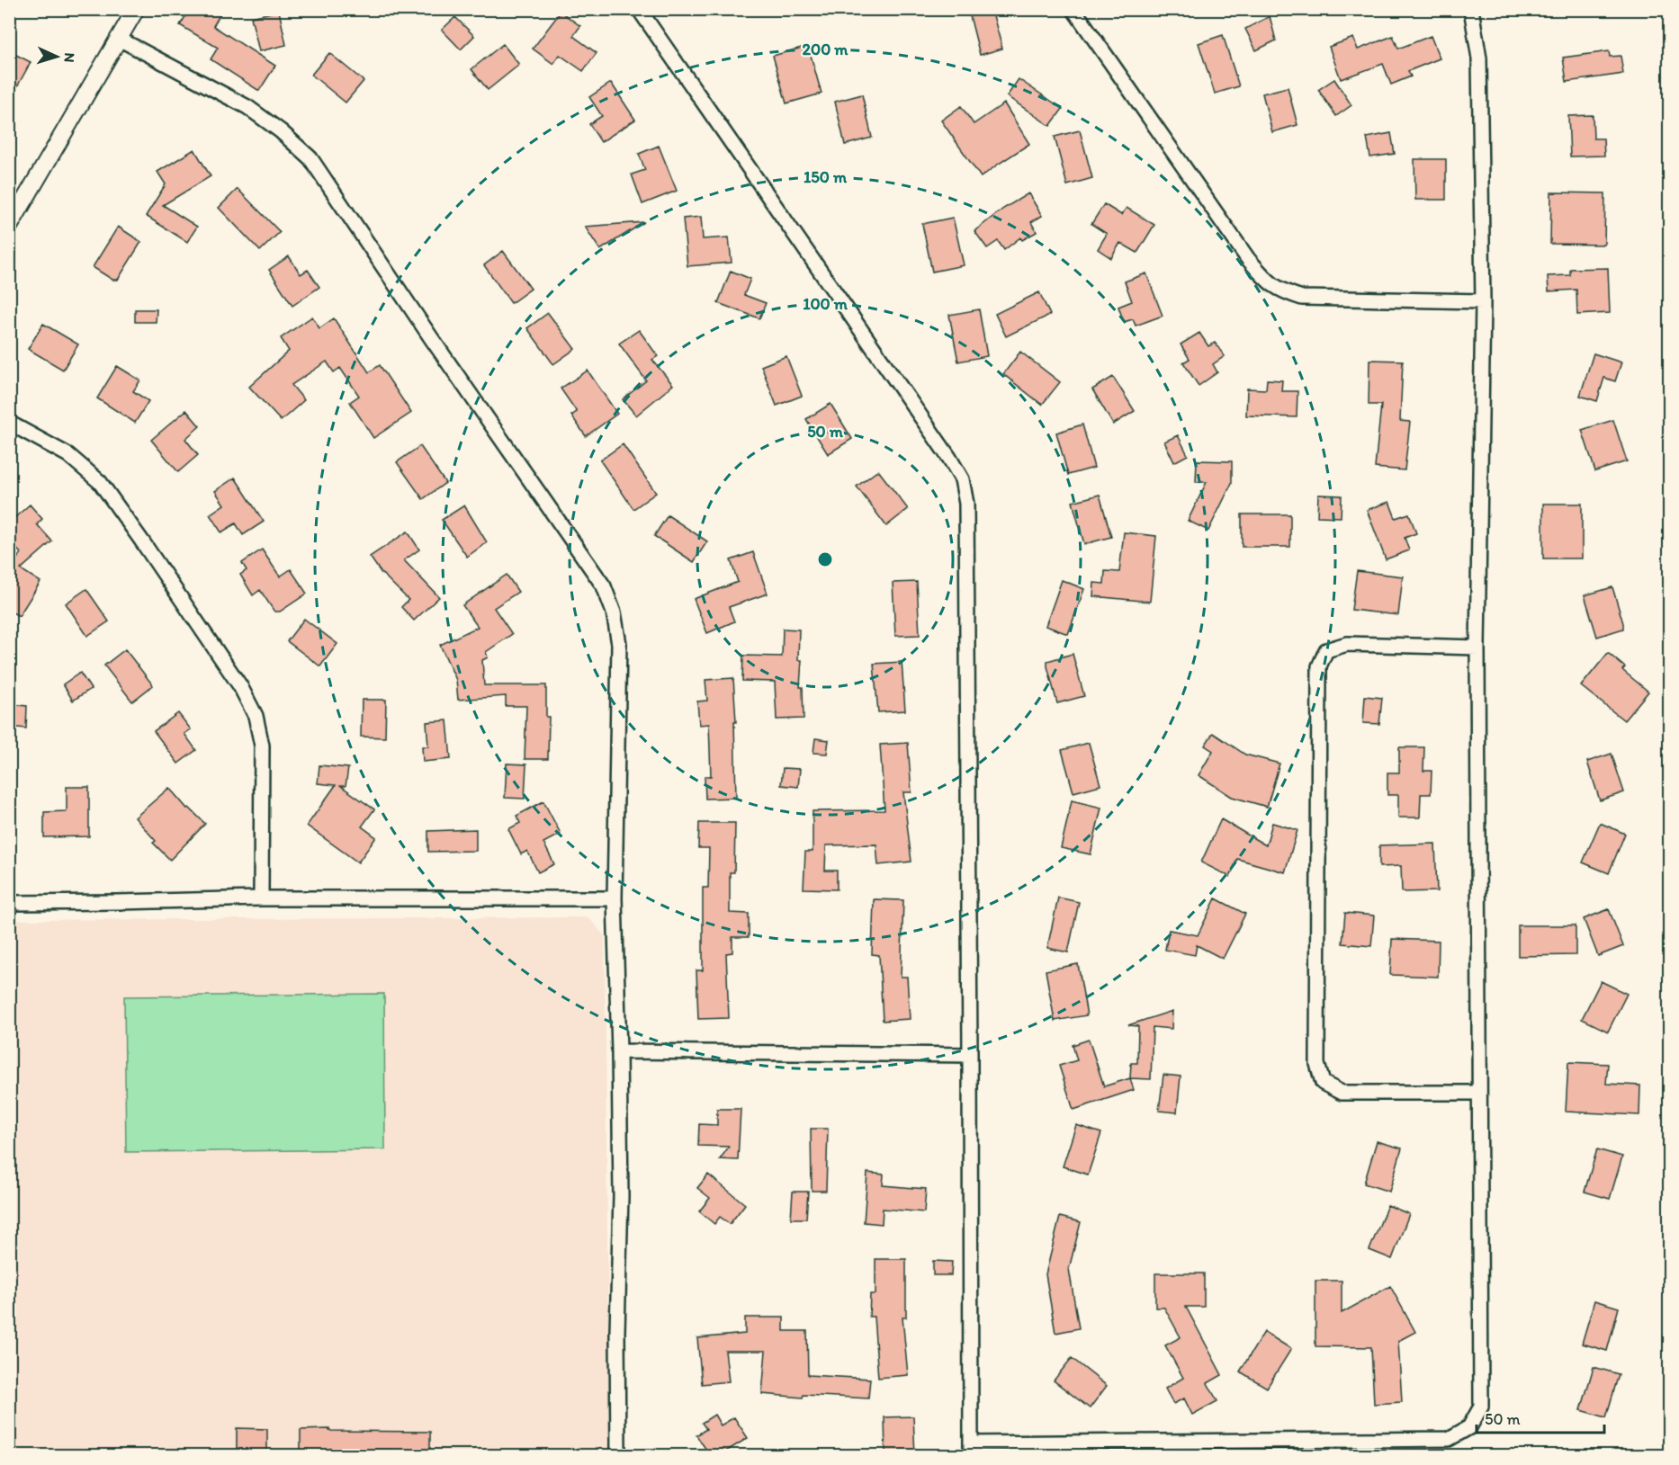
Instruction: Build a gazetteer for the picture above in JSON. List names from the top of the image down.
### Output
{
  "scale_bar": "50 m",
  "north": "right",
  "rings": [
    "200 m",
    "150 m",
    "100 m",
    "50 m"
  ]
}
